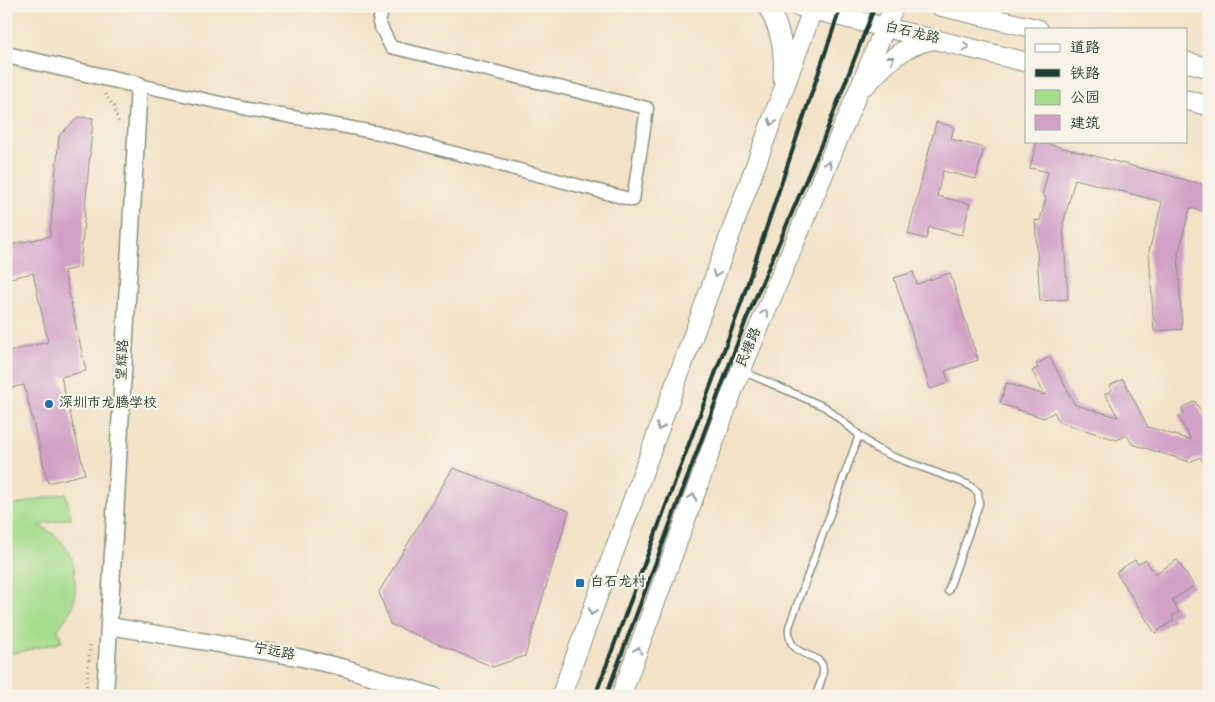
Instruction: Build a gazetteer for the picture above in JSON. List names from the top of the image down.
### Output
{
  "streets": {
    "main road": ["白石龙路", "民塘路"],
    "street": ["望辉路", "宁远路"]
  },
  "crossings": [
    ["白石龙路", "民塘路"],
    ["望辉路", "宁远路"]
  ],
  "places": {
    "other": ["深圳市龙腾学校"],
    "transit": ["白石龙村"]
  },
  "legend": [
    "道路",
    "铁路",
    "公园",
    "建筑"
  ]
}
